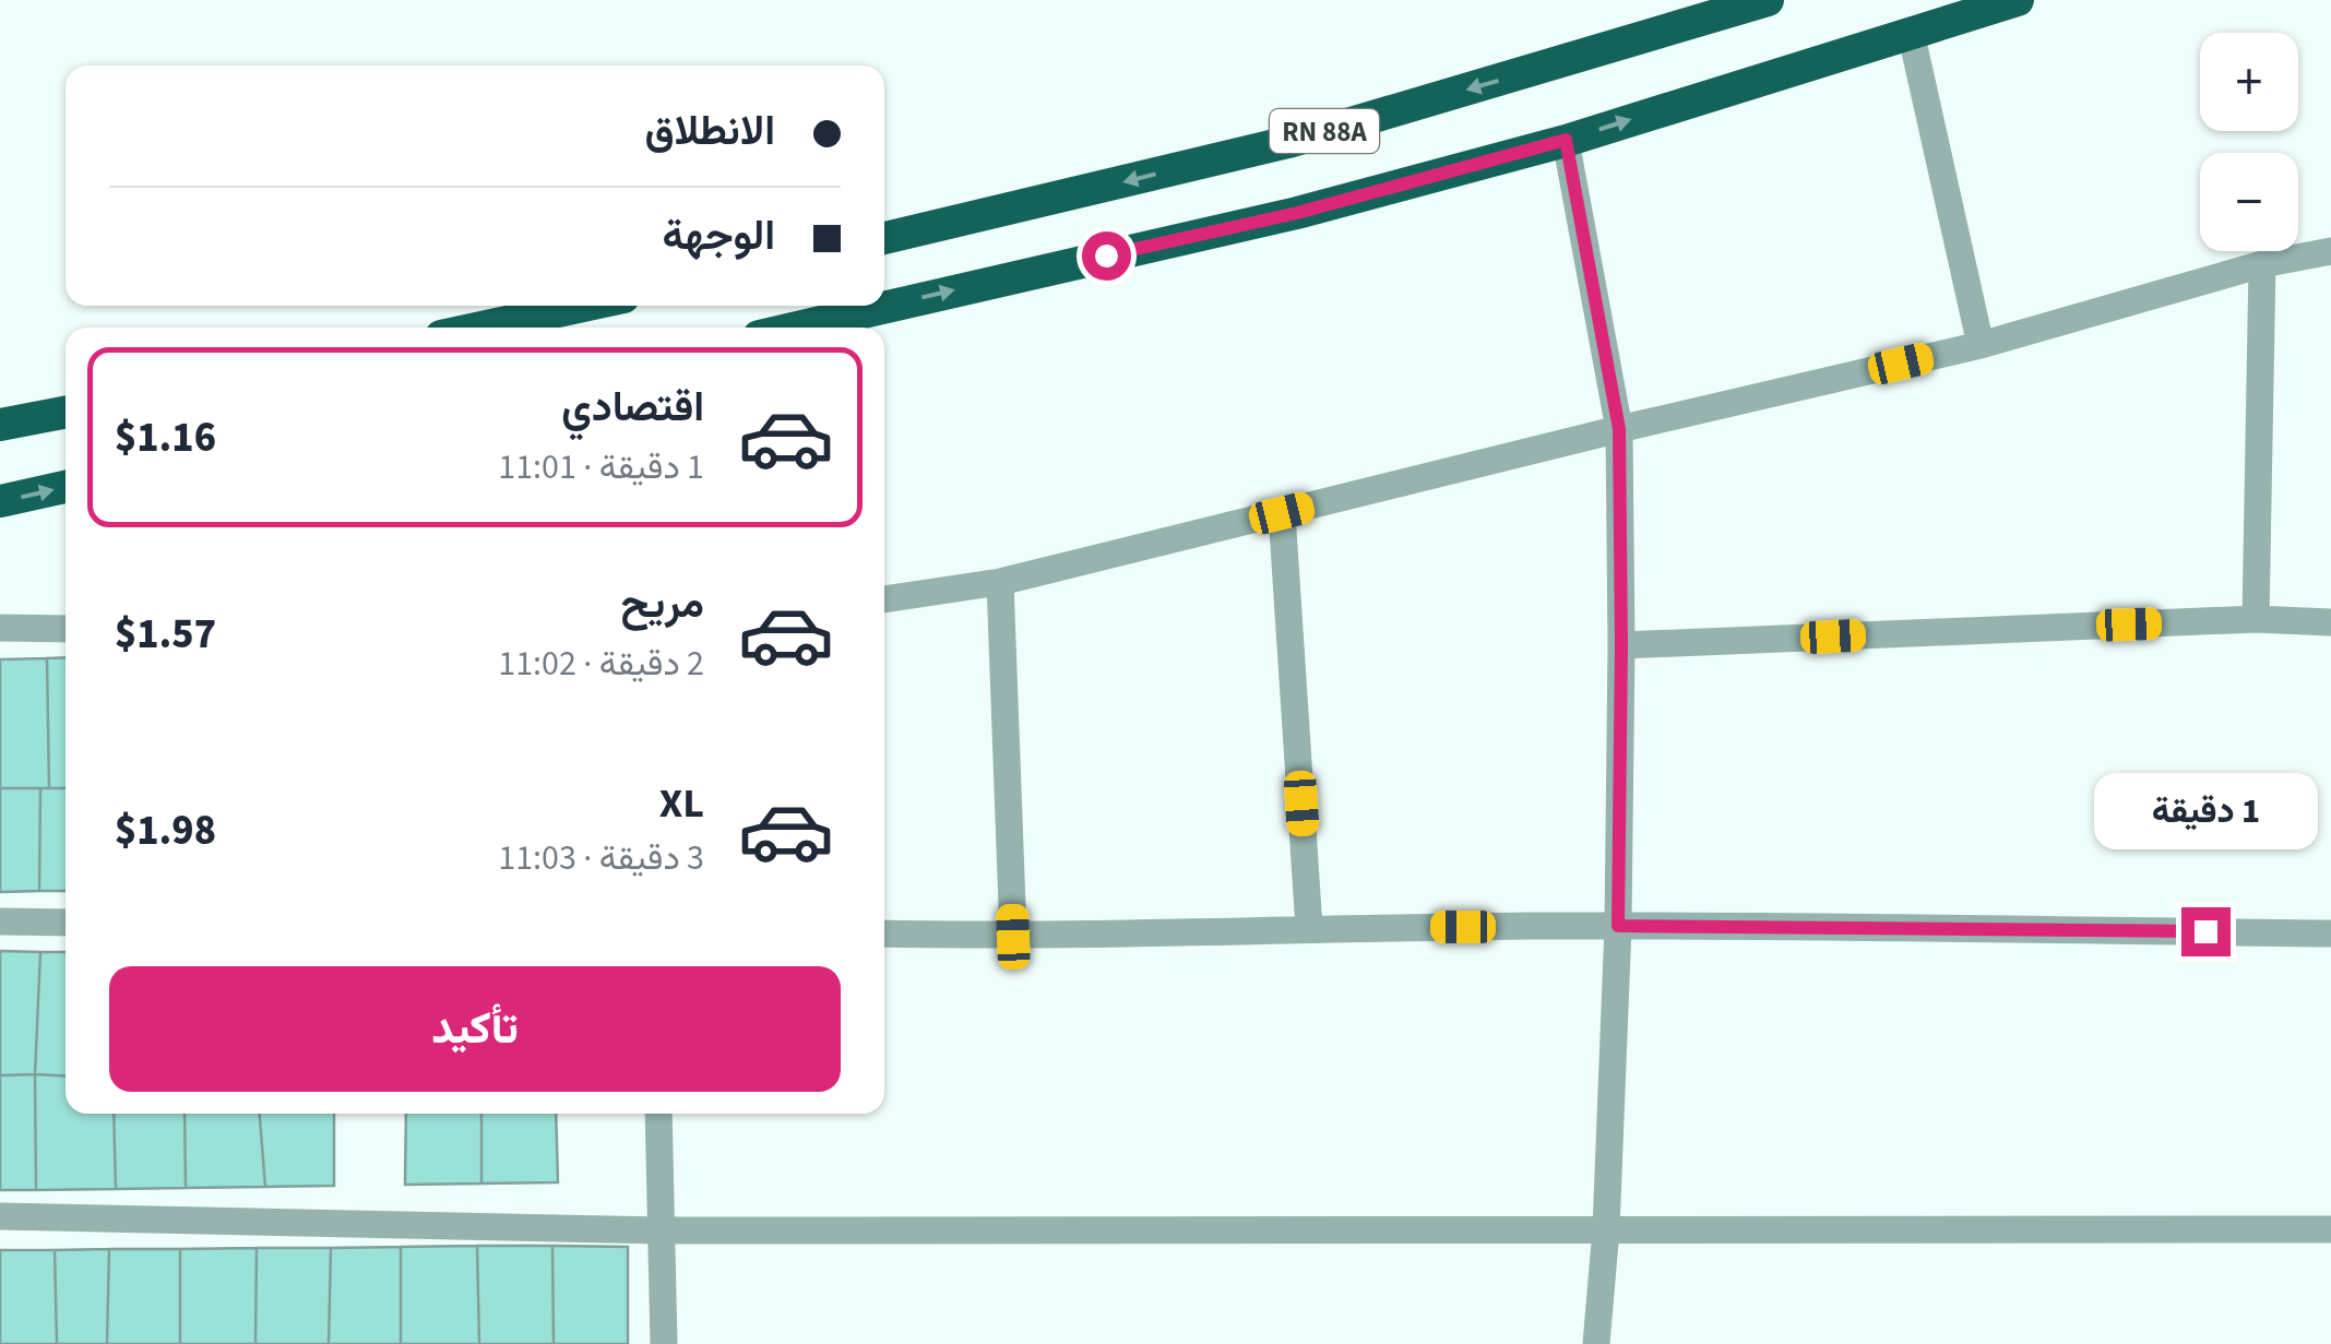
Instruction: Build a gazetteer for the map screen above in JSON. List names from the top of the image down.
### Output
{
  "streets": {
    "highway": ["RN 88A"]
  },
  "page": {
    "map_buttons": ["+", "−"],
    "banner": ["الانطلاق", "الوجهة"],
    "list": [
      {
        "name": "اقتصادي",
        "note": "1 دقيقة · 11:01",
        "value": "$1.16"
      },
      {
        "name": "مريح",
        "note": "2 دقيقة · 11:02",
        "value": "$1.57"
      },
      {
        "name": "XL",
        "note": "3 دقيقة · 11:03",
        "value": "$1.98"
      }
    ],
    "bubble": "1 دقيقة",
    "buttons": "تأكيد"
  }
}
